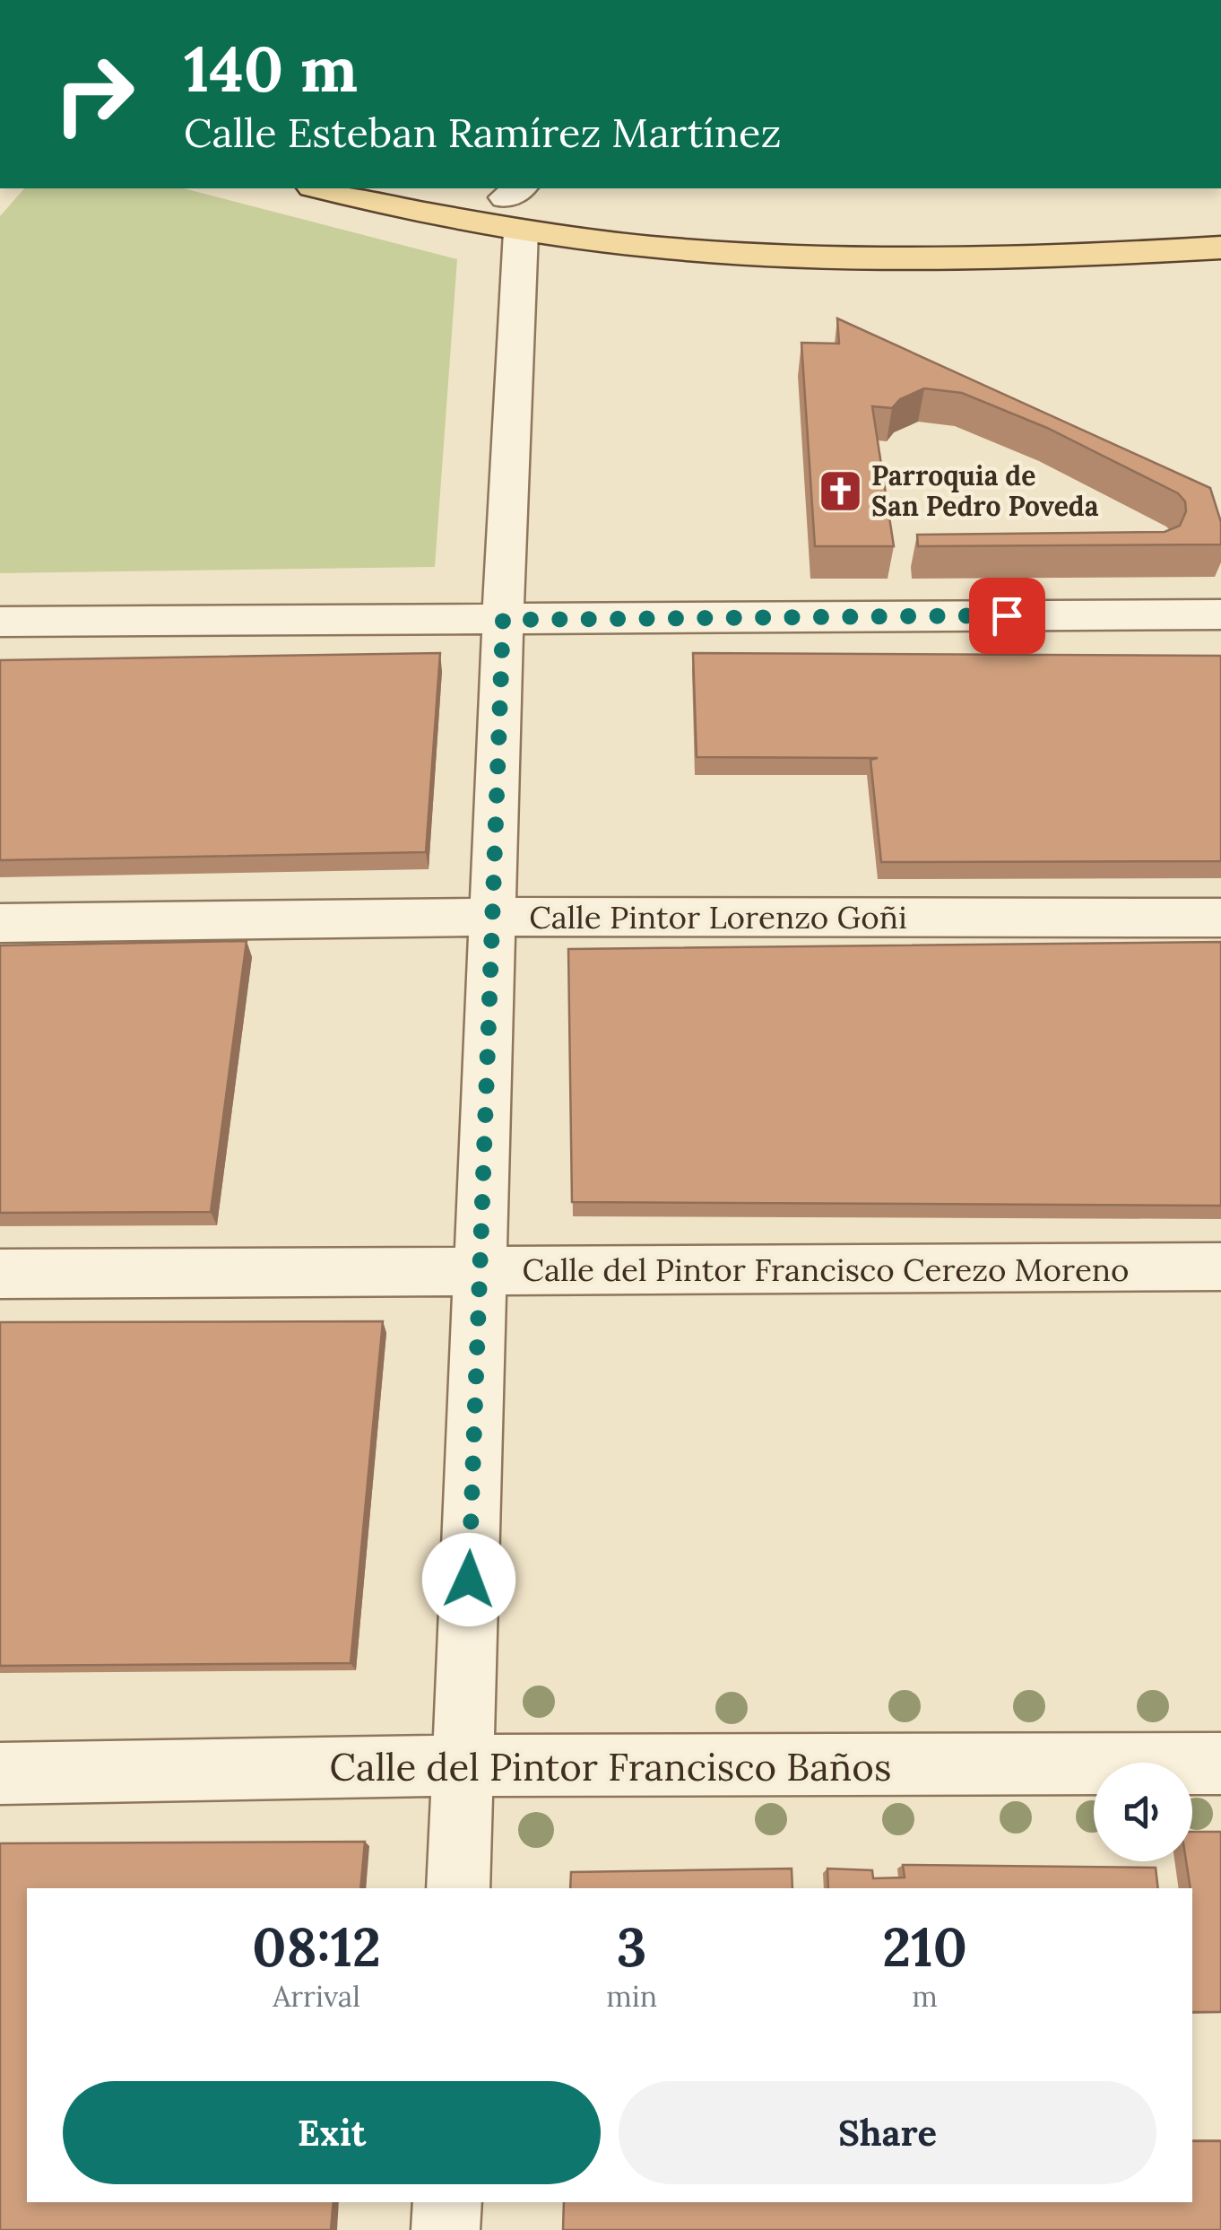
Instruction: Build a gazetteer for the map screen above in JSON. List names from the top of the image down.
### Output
{
  "streets": {
    "street": ["Calle Pintor Lorenzo Goñi", "Calle del Pintor Francisco Cerezo Moreno", "Calle del Pintor Francisco Baños"]
  },
  "places": {
    "church": ["Parroquia de San Pedro Poveda"]
  },
  "page": {
    "turn": ["140 m", "Calle Esteban Ramírez Martínez"],
    "eta": [
      "08:12",
      "Arrival",
      "3",
      "min",
      "210",
      "m"
    ],
    "buttons": ["Exit", "Share"]
  }
}
